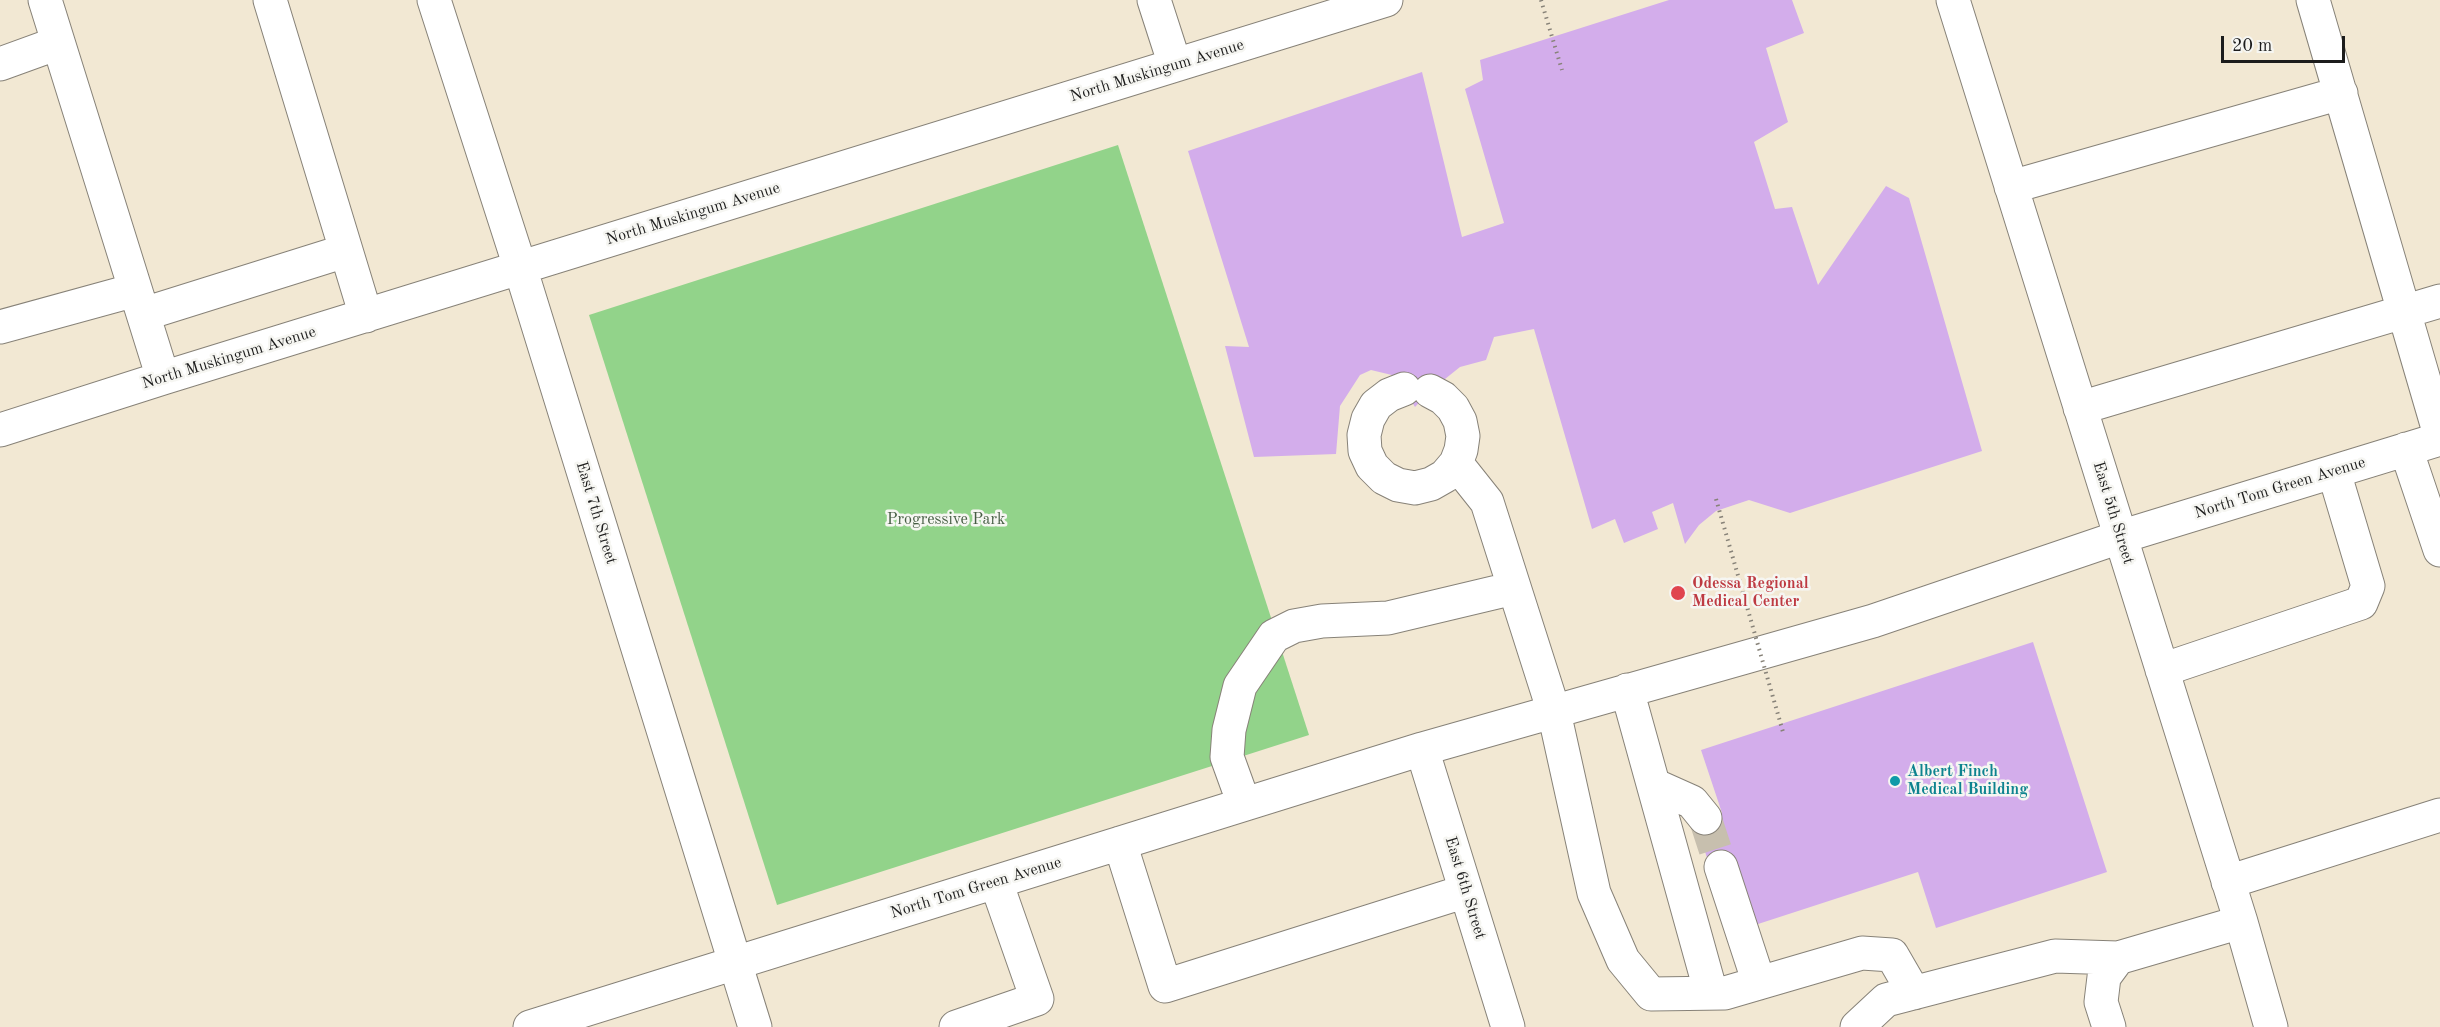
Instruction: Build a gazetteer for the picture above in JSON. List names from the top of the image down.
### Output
{
  "streets": {
    "street": [
      "North Muskingum Avenue",
      "North Tom Green Avenue",
      "East 7th Street",
      "East 5th Street",
      "East 6th Street"
    ]
  },
  "crossings": [
    ["North Muskingum Avenue", "East 7th Street"],
    ["North Tom Green Avenue", "East 7th Street"],
    ["North Tom Green Avenue", "East 5th Street"],
    ["North Tom Green Avenue", "East 6th Street"]
  ],
  "parks": ["Progressive Park"],
  "places": ["Odessa Regional Medical Center", "Albert Finch Medical Building"],
  "scale_bar": "20 m"
}
